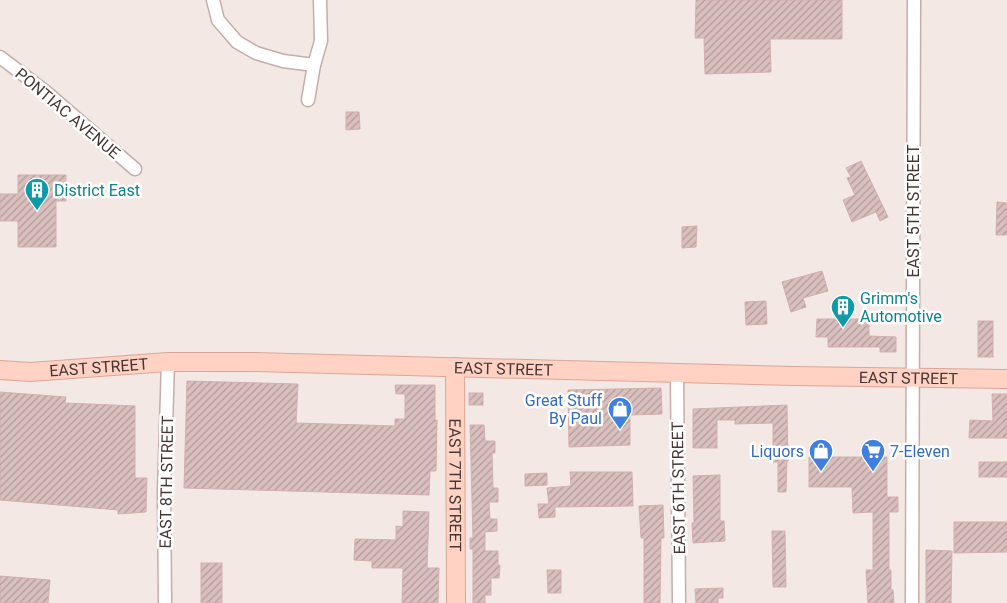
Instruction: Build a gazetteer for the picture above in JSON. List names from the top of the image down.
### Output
{
  "streets": {
    "main road": ["EAST STREET", "EAST 7TH STREET"],
    "street": [
      "PONTIAC AVENUE",
      "EAST 5TH STREET",
      "EAST 8TH STREET",
      "EAST 6TH STREET"
    ]
  },
  "crossings": [
    ["EAST 5TH STREET", "EAST STREET"],
    ["EAST STREET", "EAST 8TH STREET"],
    ["EAST STREET", "EAST 7TH STREET"],
    ["EAST STREET", "EAST 6TH STREET"]
  ],
  "places": {
    "building": ["District East", "Grimm's Automotive"],
    "shop": ["Great Stuff By Paul", "Liquors"],
    "supermarket": ["7-Eleven"]
  }
}
